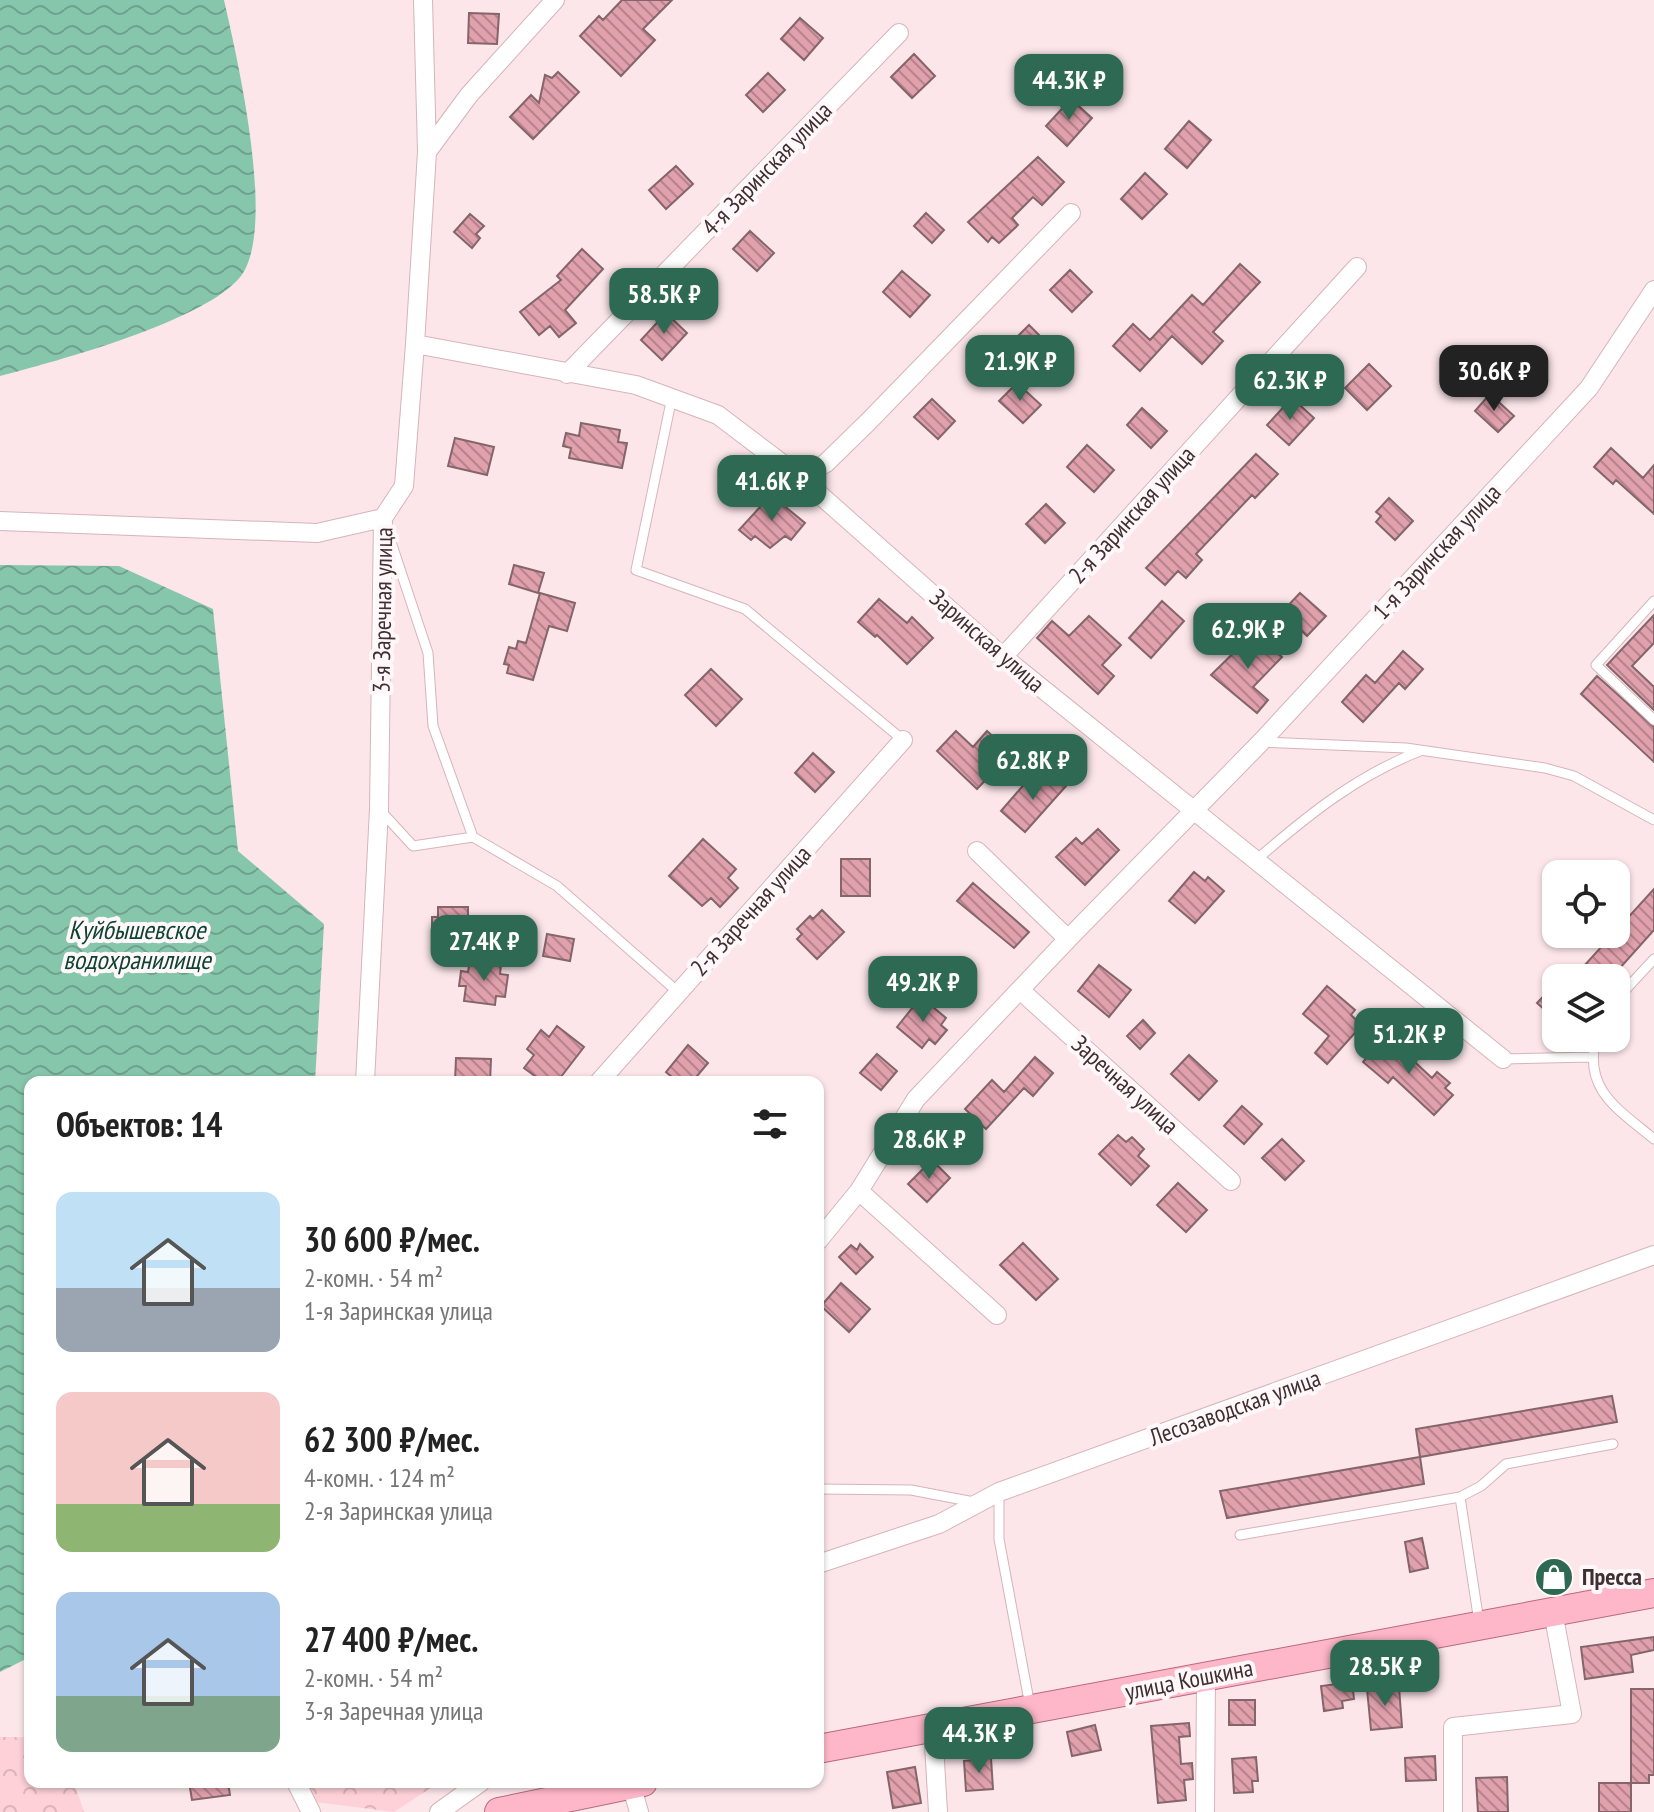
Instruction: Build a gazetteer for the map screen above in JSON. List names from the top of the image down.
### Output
{
  "streets": {
    "main road": ["улица Кошкина"],
    "street": [
      "4-я Заринская улица",
      "2-я Заринская улица",
      "1-я Заринская улица",
      "3-я Заречная улица",
      "Заринская улица",
      "2-я Заречная улица",
      "Заречная улица",
      "Лесозаводская улица"
    ]
  },
  "crossings": [
    ["4-я Заринская улица", "Заринская улица"],
    ["2-я Заринская улица", "Заринская улица"],
    ["1-я Заринская улица", "Заринская улица"],
    ["1-я Заринская улица", "Заречная улица"],
    ["3-я Заречная улица", "Заринская улица"]
  ],
  "water": ["Куйбышевское водохранилище"],
  "places": {
    "shop": ["Пресса"]
  },
  "page": {
    "price": [
      "44.3K ₽",
      "58.5K ₽",
      "21.9K ₽",
      "30.6K ₽",
      "62.3K ₽",
      "41.6K ₽",
      "62.9K ₽",
      "62.8K ₽",
      "27.4K ₽",
      "49.2K ₽",
      "51.2K ₽",
      "28.6K ₽",
      "28.5K ₽",
      "44.3K ₽"
    ],
    "heading": "Объектов: 14",
    "list": [
      {
        "name": "30 600 ₽/мес.",
        "note": "2-комн. · 54 m² · 1-я Заринская улица"
      },
      {
        "name": "62 300 ₽/мес.",
        "note": "4-комн. · 124 m² · 2-я Заринская улица"
      },
      {
        "name": "27 400 ₽/мес.",
        "note": "2-комн. · 54 m² · 3-я Заречная улица"
      }
    ]
  }
}
